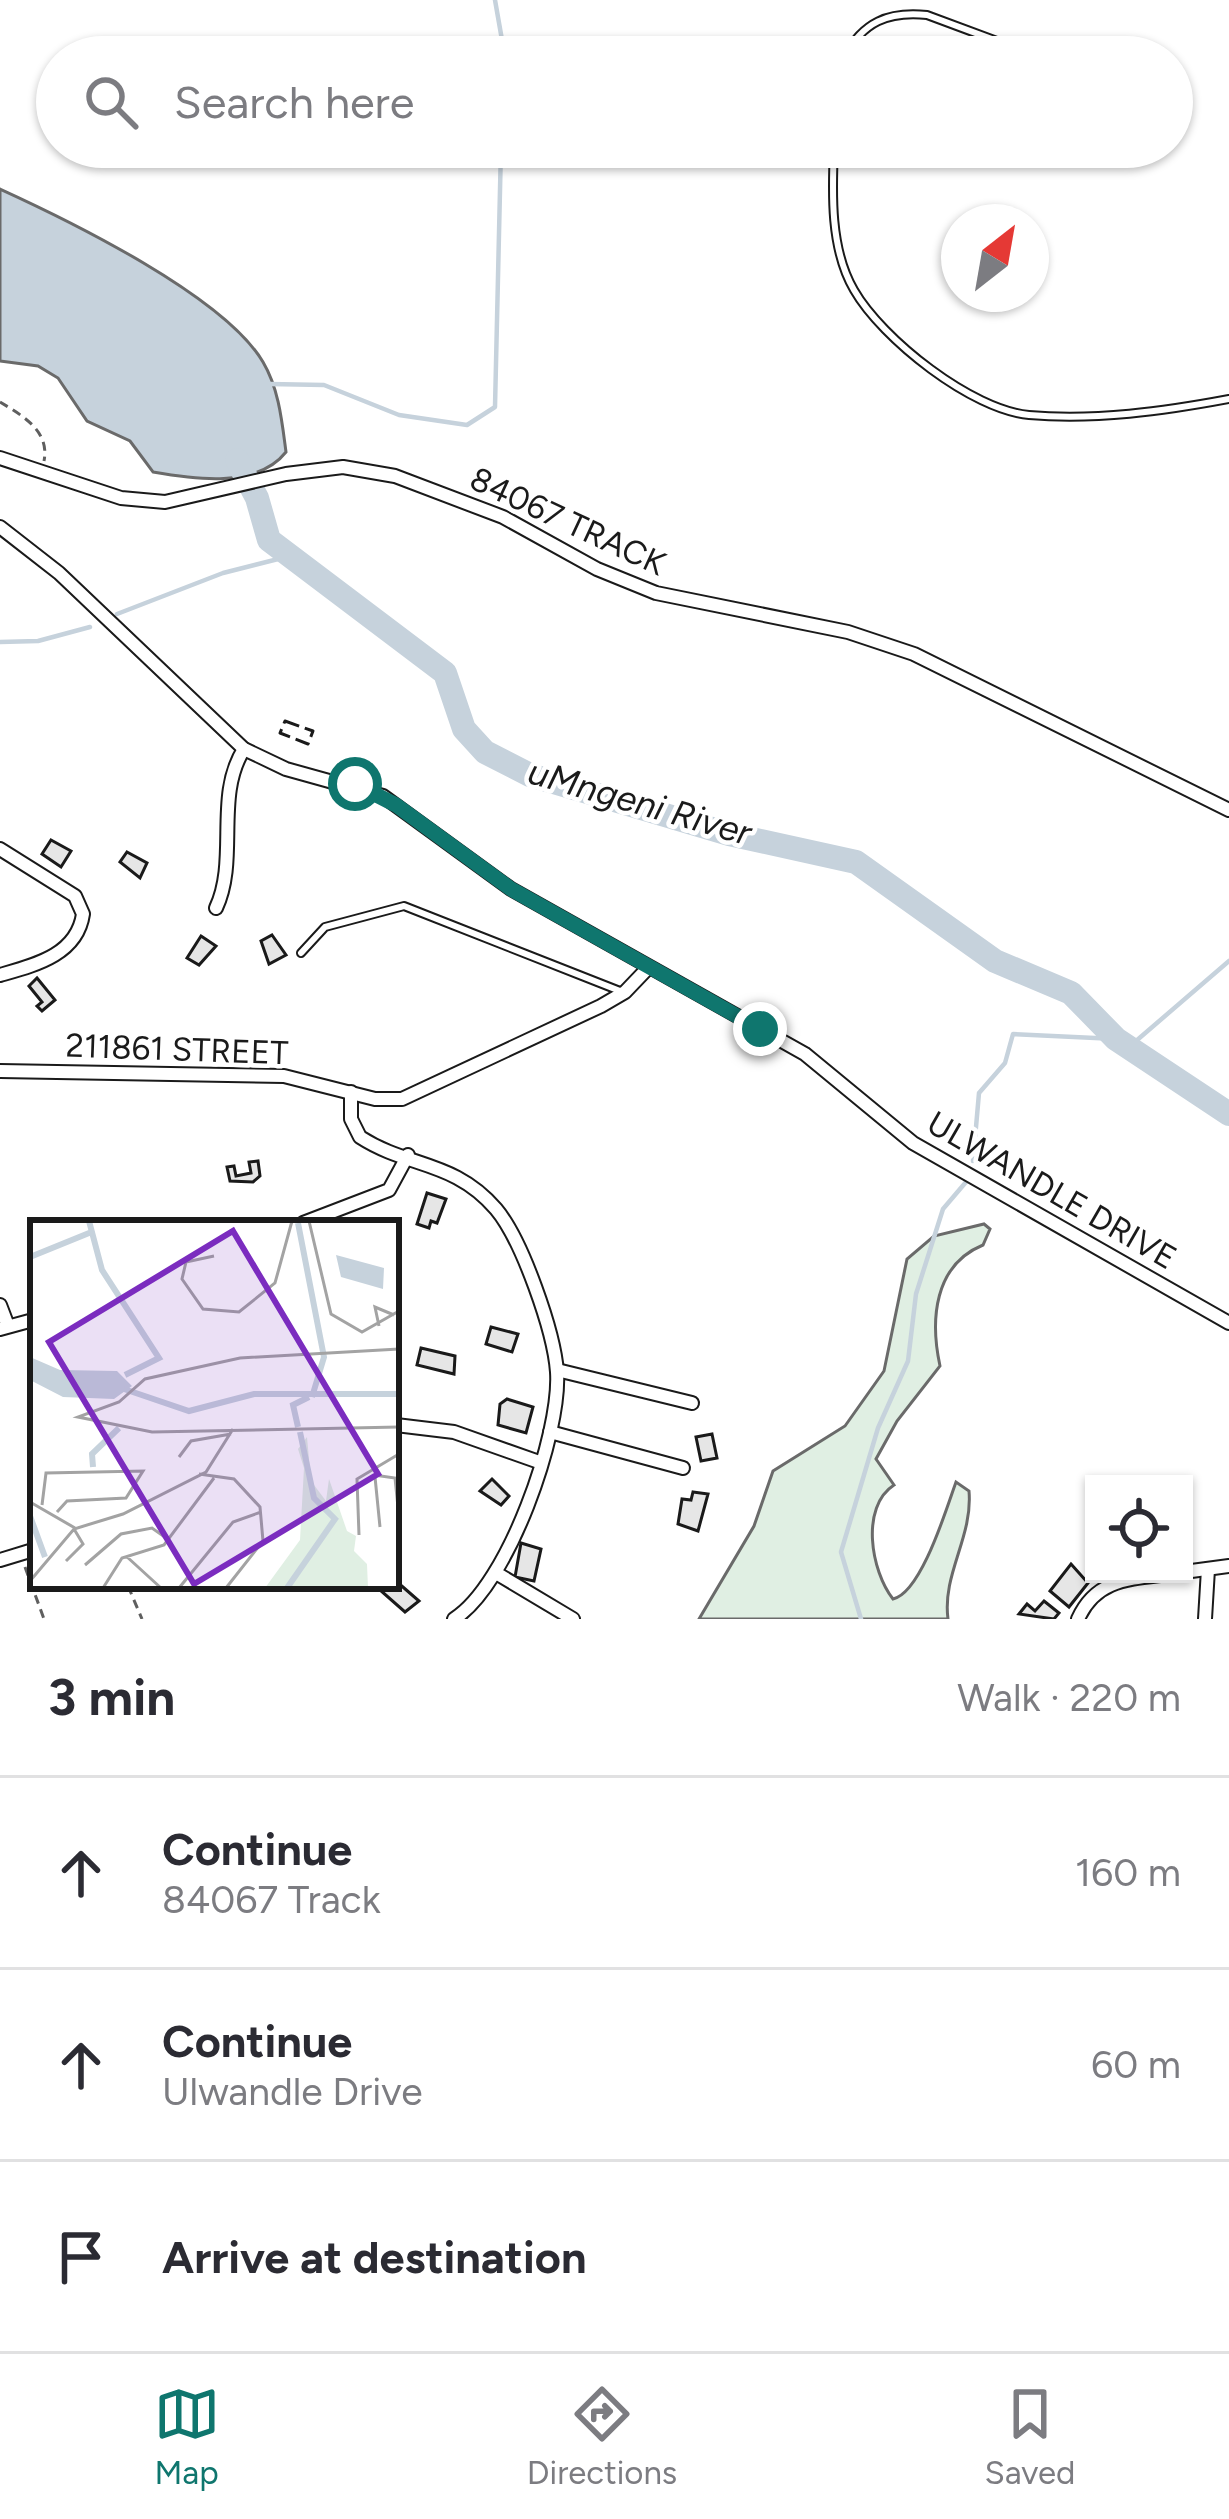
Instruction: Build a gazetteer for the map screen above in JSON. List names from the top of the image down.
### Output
{
  "streets": {
    "street": ["84067 TRACK", "211861 STREET", "ULWANDLE DRIVE"]
  },
  "water": ["uMngeni River"],
  "north": "top right",
  "page": {
    "search": "Search here",
    "heading": ["3 min", "Walk · 220 m"],
    "list": [
      ["Continue", "84067 Track", "160 m"],
      ["Continue", "Ulwandle Drive", "60 m"],
      "Arrive at destination"
    ],
    "nav": ["Map", "Directions", "Saved"]
  }
}
